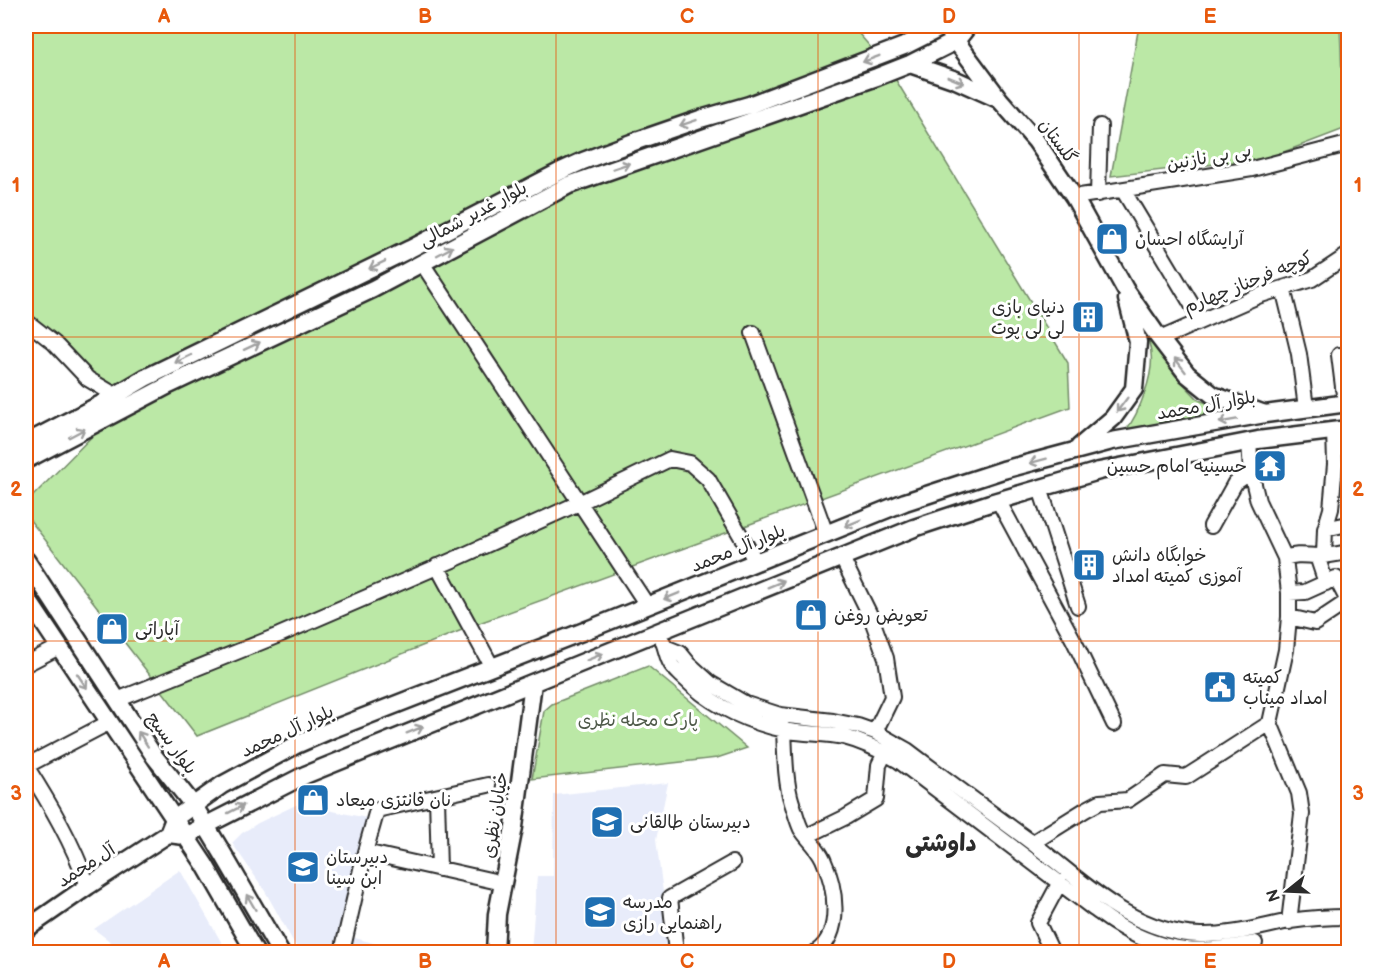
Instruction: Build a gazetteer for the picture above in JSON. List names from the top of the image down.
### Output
{
  "streets": {
    "main road": [
      "گلستان",
      "بلوار غدیر شمالی",
      "بلوار آل محمد",
      "بلوار بسیج",
      "خیابان نظری",
      "آل محمد"
    ],
    "street": ["بی بی نازنین", "کوچه فرحناز چهارم"]
  },
  "crossings": [
    ["گلستان", "بی بی نازنین"],
    ["گلستان", "بلوار غدیر شمالی"],
    ["گلستان", "کوچه فرحناز چهارم"],
    ["گلستان", "بلوار آل محمد"],
    ["بلوار آل محمد", "بلوار بسیج"],
    ["بلوار آل محمد", "آل محمد"]
  ],
  "districts": ["داوشتی"],
  "parks": ["پارک محله نظری"],
  "places": {
    "shop": [
      "آرایشگاه احسان",
      "تعویض روغن",
      "آپاراتی",
      "نان فانتزی میعاد"
    ],
    "building": ["دنیای بازی لی لی پوت", "خوابگاه دانش آموزی کمیته امداد"],
    "temple": ["حسینیه امام حسین"],
    "public building": ["کمیته امداد میناب"],
    "school or university": ["دبیرستان طالقانی", "دبیرستان ابن سینا", "مدرسه راهنمایی رازی"]
  },
  "north": "left",
  "grid": {
    "columns": [
      "A",
      "B",
      "C",
      "D",
      "E"
    ],
    "rows": ["1", "2", "3"]
  }
}
